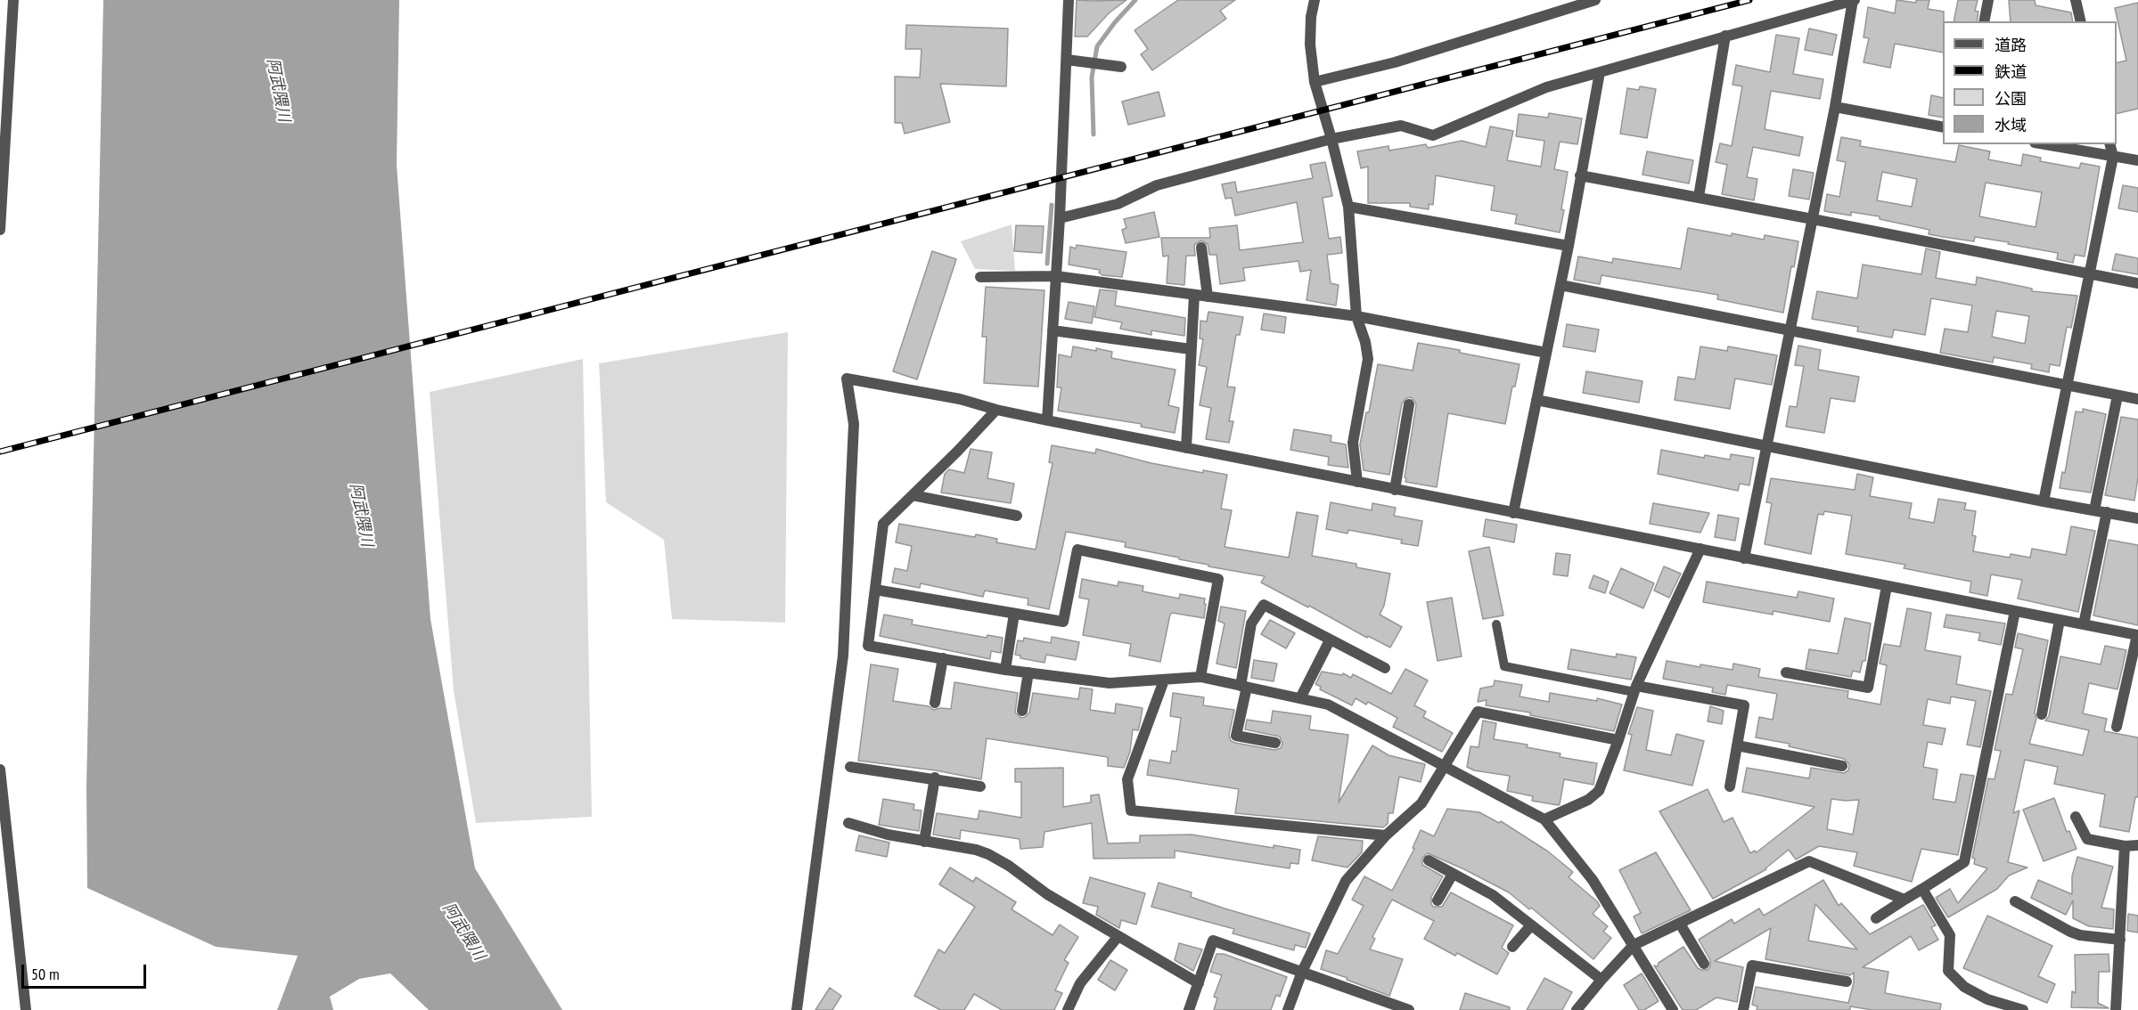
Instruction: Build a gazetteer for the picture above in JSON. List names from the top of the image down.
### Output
{
  "water": ["阿武隈川"],
  "legend": [
    "道路",
    "鉄道",
    "公園",
    "水域"
  ],
  "scale_bar": "50 m"
}
